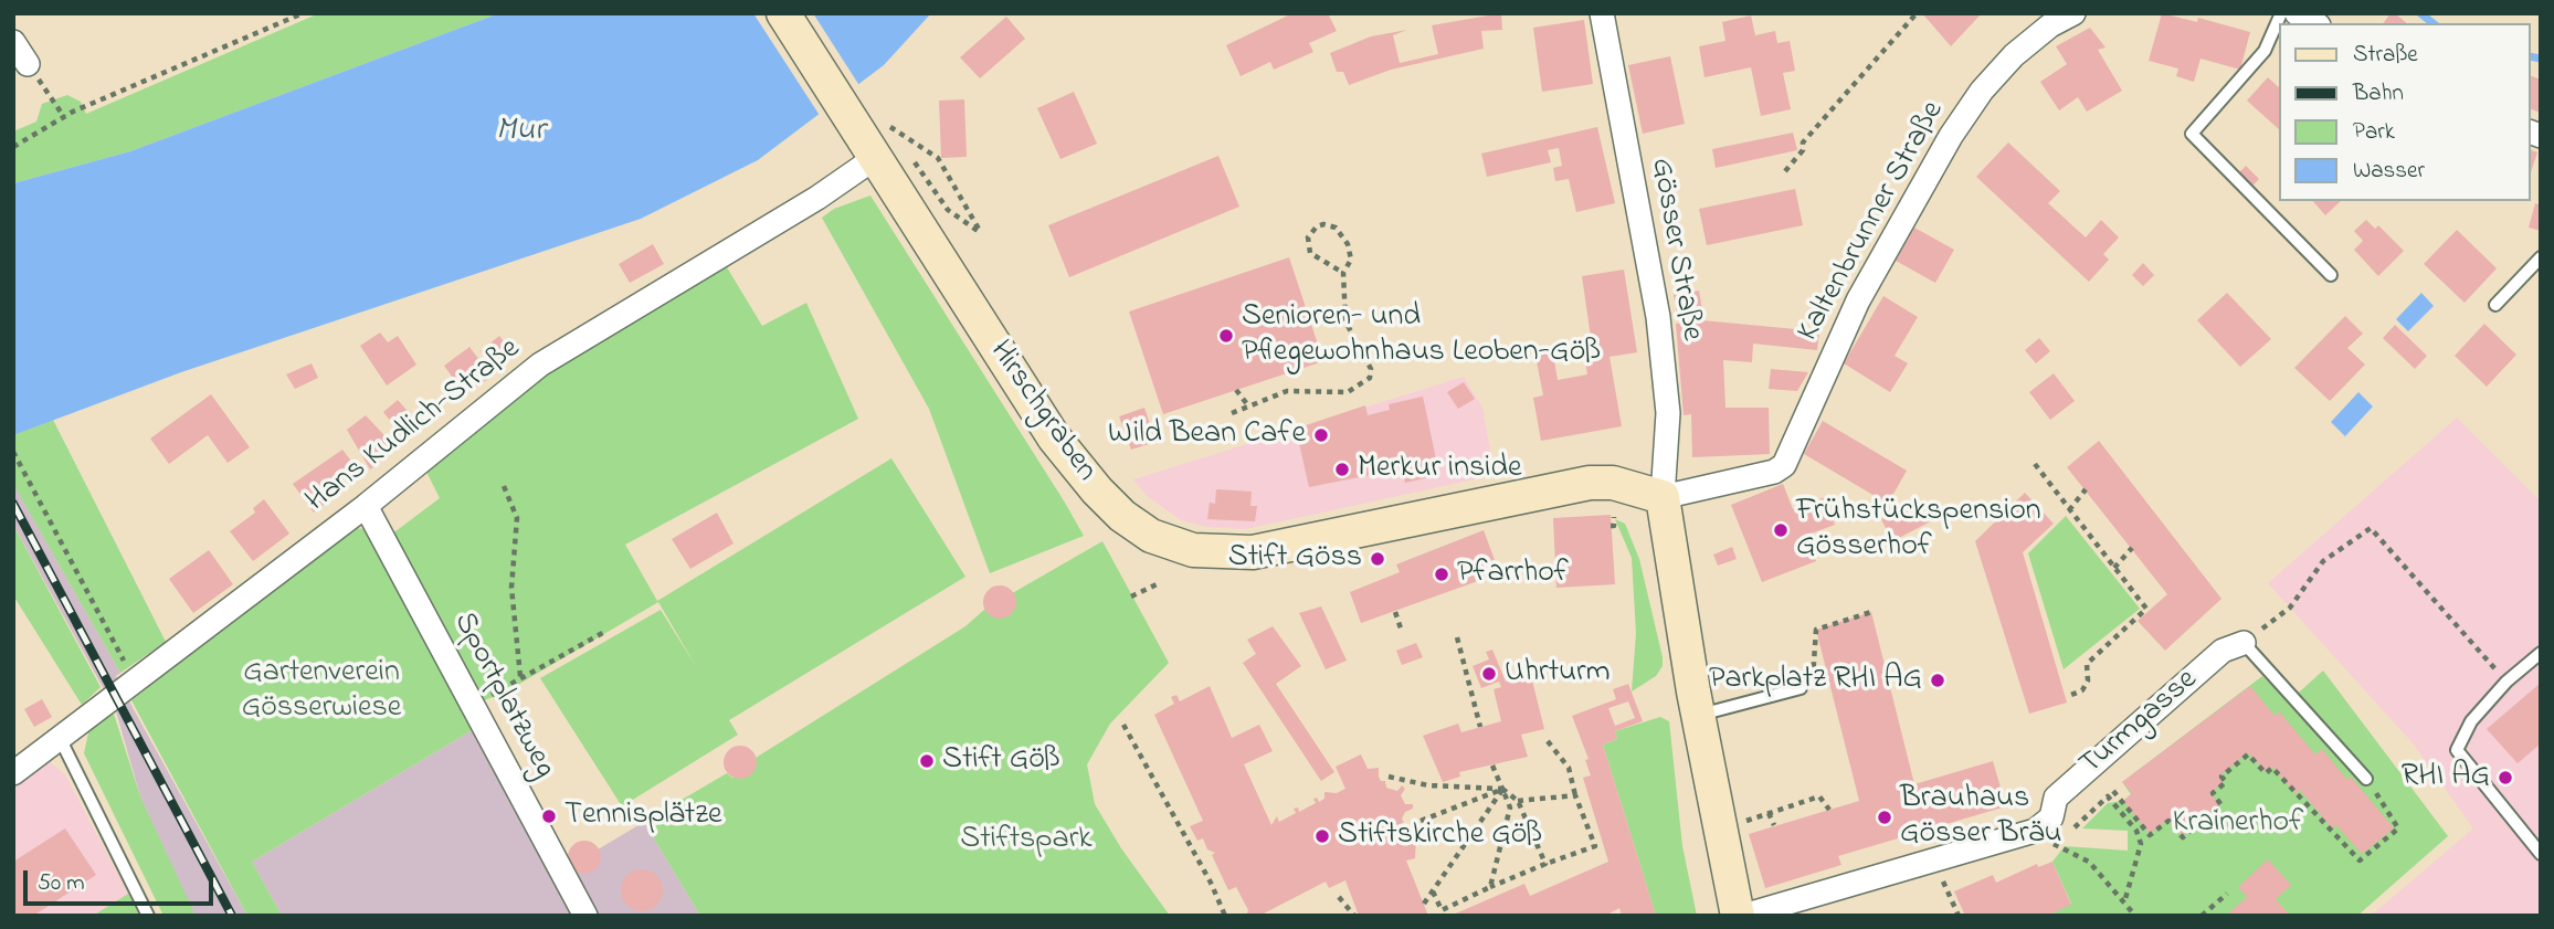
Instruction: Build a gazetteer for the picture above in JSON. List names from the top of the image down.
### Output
{
  "streets": {
    "main road": ["Hirschgraben"],
    "street": [
      "Kaltenbrunner Straße",
      "Gösser Straße",
      "Hans Kudlich-Straße",
      "Sportplatzweg",
      "Turmgasse"
    ]
  },
  "crossings": [
    ["Kaltenbrunner Straße", "Gösser Straße"],
    ["Kaltenbrunner Straße", "Hirschgraben"],
    ["Gösser Straße", "Hirschgraben"],
    ["Hirschgraben", "Hans Kudlich-Straße"],
    ["Hans Kudlich-Straße", "Sportplatzweg"]
  ],
  "water": ["Mur"],
  "parks": ["Gartenverein Gösserwiese", "Krainerhof", "Stiftspark"],
  "places": [
    "Senioren- und Pflegewohnhaus Leoben-Göß",
    "Wild Bean Cafe",
    "Merkur inside",
    "Frühstückspension Gösserhof",
    "Stift Göss",
    "Pfarrhof",
    "Uhrturm",
    "Parkplatz RHI AG",
    "Stift Göß",
    "RHI AG",
    "Tennisplätze",
    "Brauhaus Gösser Bräu",
    "Stiftskirche Göß"
  ],
  "legend": [
    "Straße",
    "Bahn",
    "Park",
    "Wasser"
  ],
  "scale_bar": "50 m"
}
